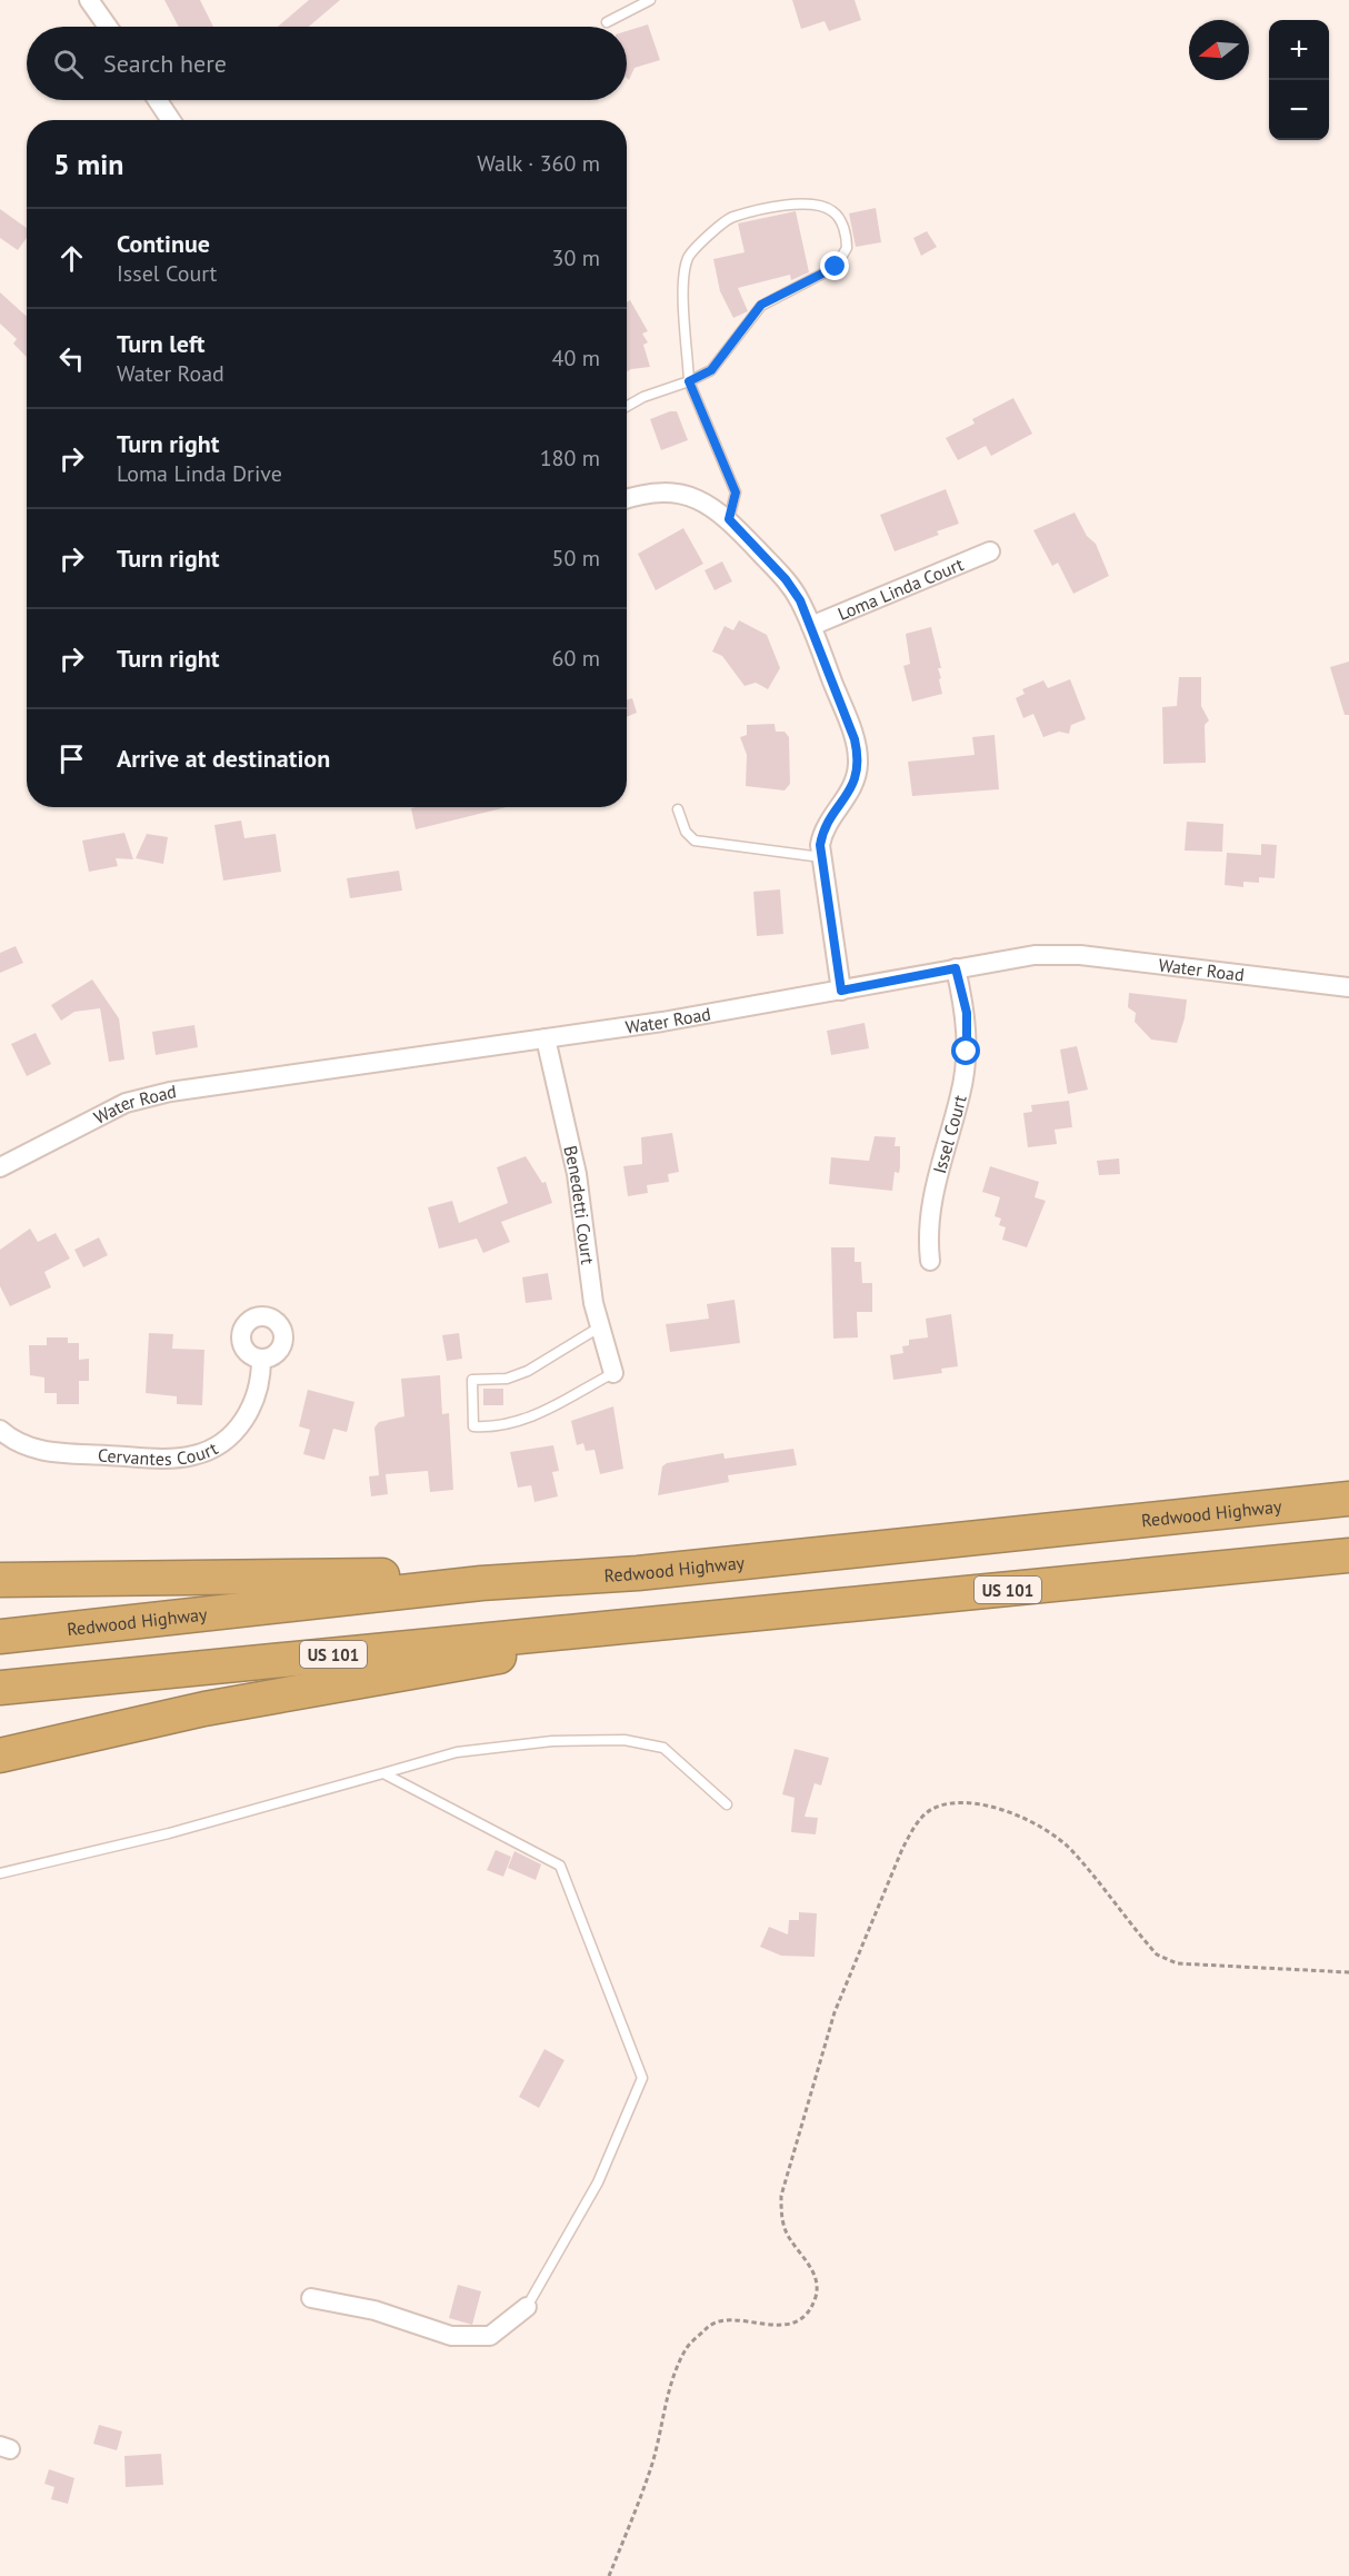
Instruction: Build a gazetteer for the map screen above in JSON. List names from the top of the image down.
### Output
{
  "streets": {
    "highway": ["Redwood Highway", "US 101"],
    "street": [
      "Loma Linda Court",
      "Water Road",
      "Issel Court",
      "Benedetti Court",
      "Cervantes Court"
    ]
  },
  "crossings": [
    ["Water Road", "Issel Court"],
    ["Water Road", "Benedetti Court"]
  ],
  "north": "left",
  "page": {
    "map_buttons": ["+", "−"],
    "search": "Search here",
    "heading": ["5 min", "Walk · 360 m"],
    "list": [
      ["Continue", "Issel Court", "30 m"],
      ["Turn left", "Water Road", "40 m"],
      ["Turn right", "Loma Linda Drive", "180 m"],
      ["Turn right", "50 m"],
      ["Turn right", "60 m"],
      "Arrive at destination"
    ]
  }
}
